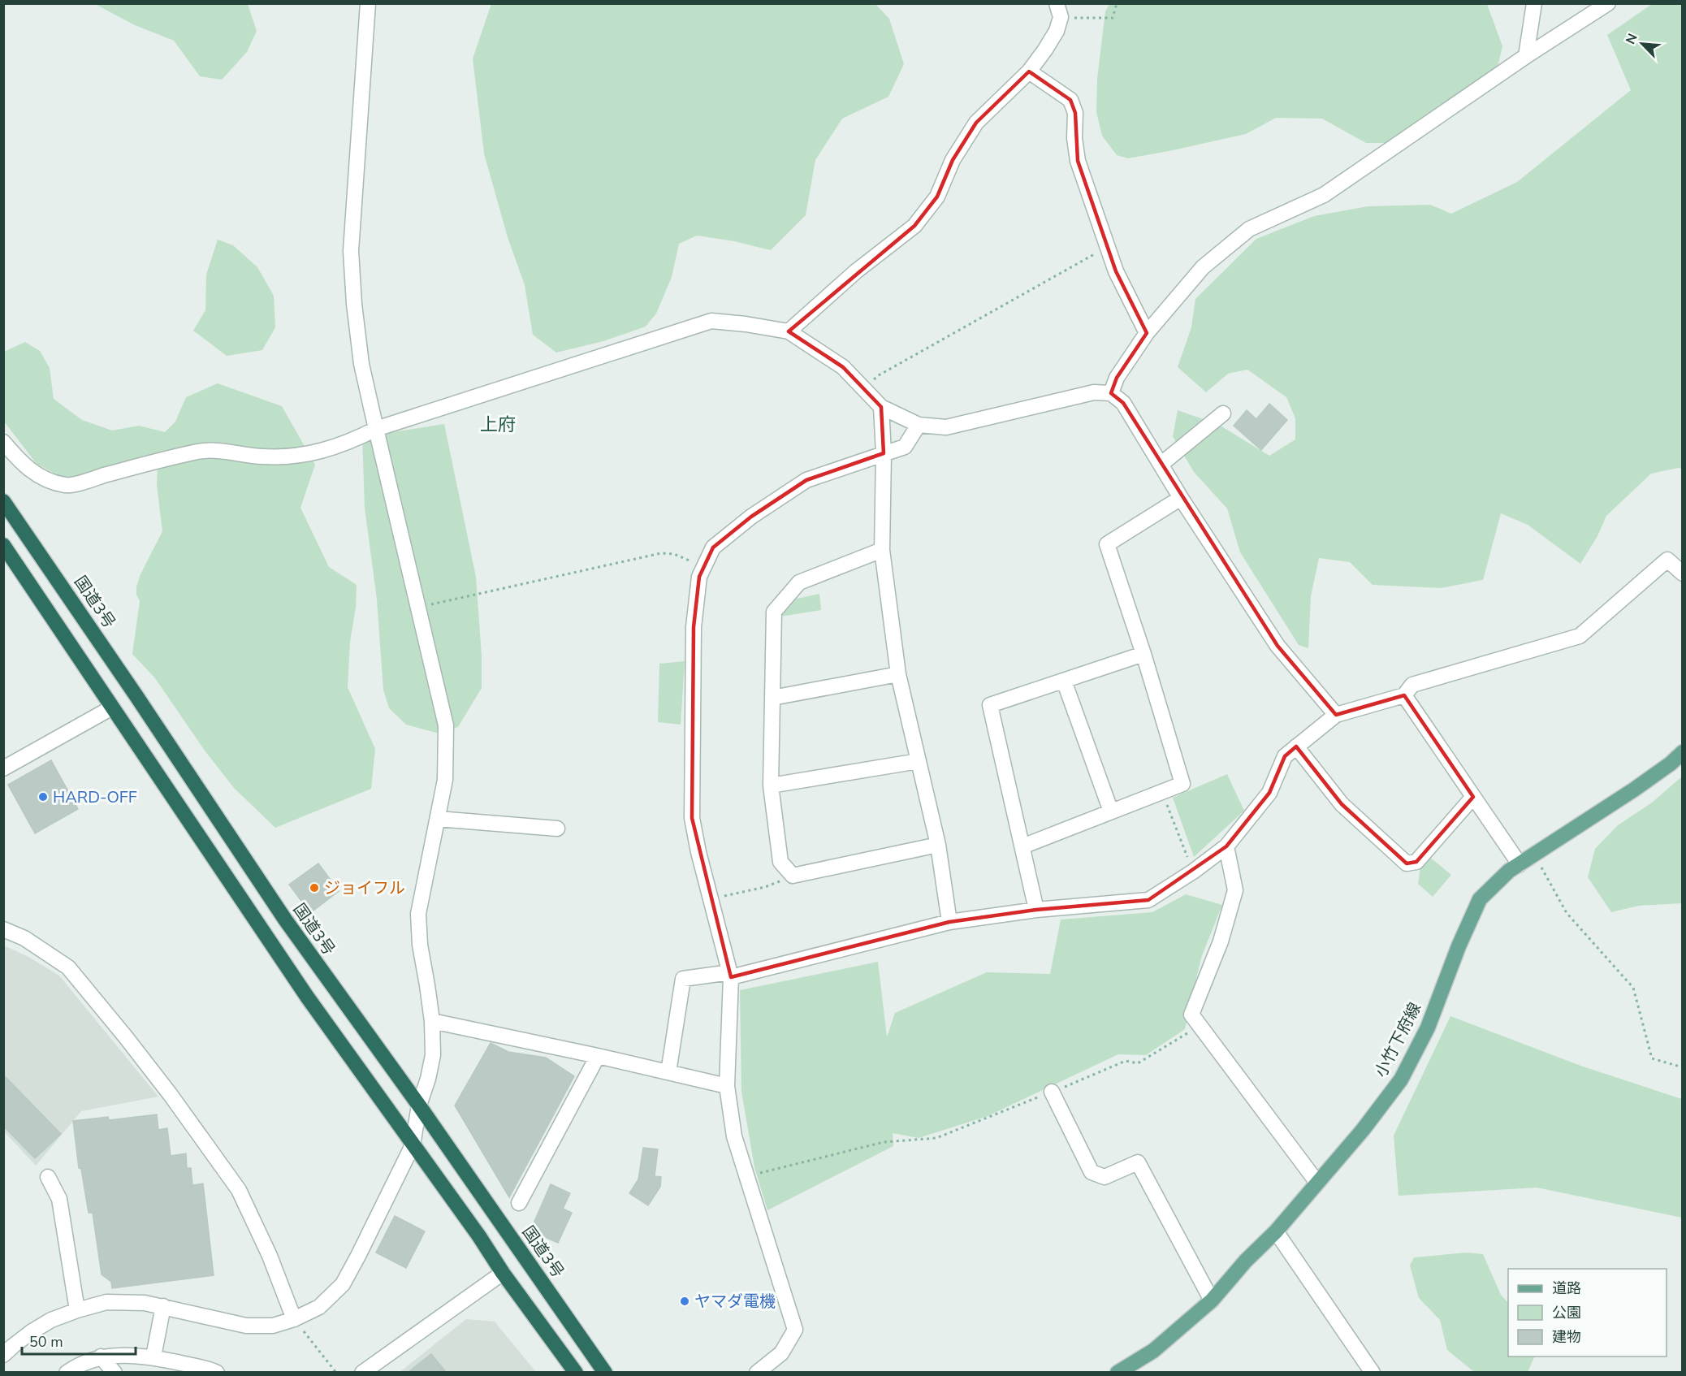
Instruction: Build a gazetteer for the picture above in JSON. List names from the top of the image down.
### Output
{
  "streets": {
    "highway": ["国道3号"],
    "main road": ["小竹下府線"]
  },
  "districts": ["上府"],
  "places": ["HARD-OFF", "ジョイフル", "ヤマダ電機"],
  "legend": ["道路", "公園", "建物"],
  "scale_bar": "50 m",
  "north": "top left"
}
